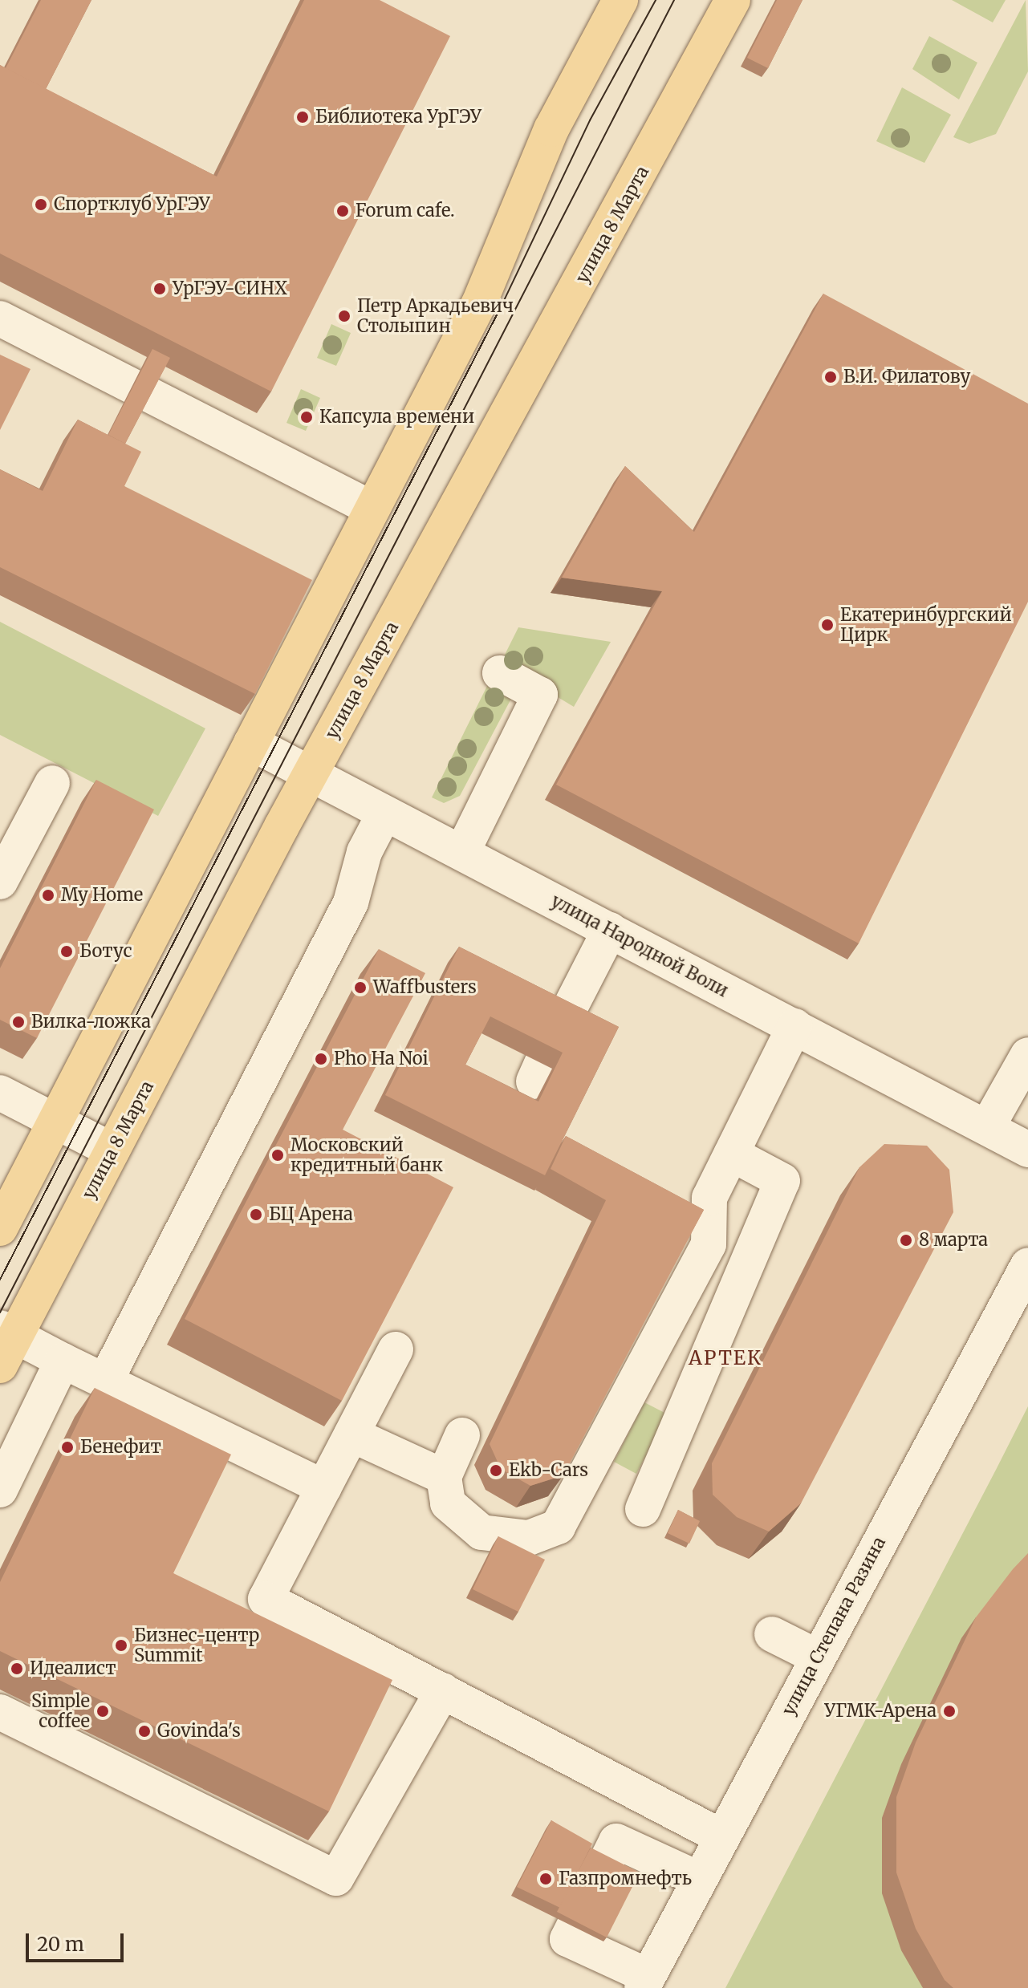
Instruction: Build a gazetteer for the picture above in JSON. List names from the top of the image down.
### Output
{
  "streets": {
    "main road": ["улица 8 Марта"],
    "street": ["улица Народной Воли", "улица Степана Разина"]
  },
  "crossings": [
    ["улица 8 Марта", "улица Народной Воли"]
  ],
  "districts": ["АРТЕК"],
  "places": [
    "Библиотека УрГЭУ",
    "Спортклуб УрГЭУ",
    "Forum cafe.",
    "УрГЭУ-СИНХ",
    "Петр Аркадьевич Столыпин",
    "В.И. Филатову",
    "Капсула времени",
    "Екатеринбургский Цирк",
    "My Home",
    "Ботус",
    "Waffbusters",
    "Вилка-ложка",
    "Pho Ha Noi",
    "Московский кредитный банк",
    "БЦ Арена",
    "8 марта",
    "Бенефит",
    "Ekb-Cars",
    "Бизнес-центр Summit",
    "Идеалист",
    "Simple coffee",
    "УГМК-Арена",
    "Govinda's",
    "Газпромнефть"
  ],
  "scale_bar": "20 m"
}
